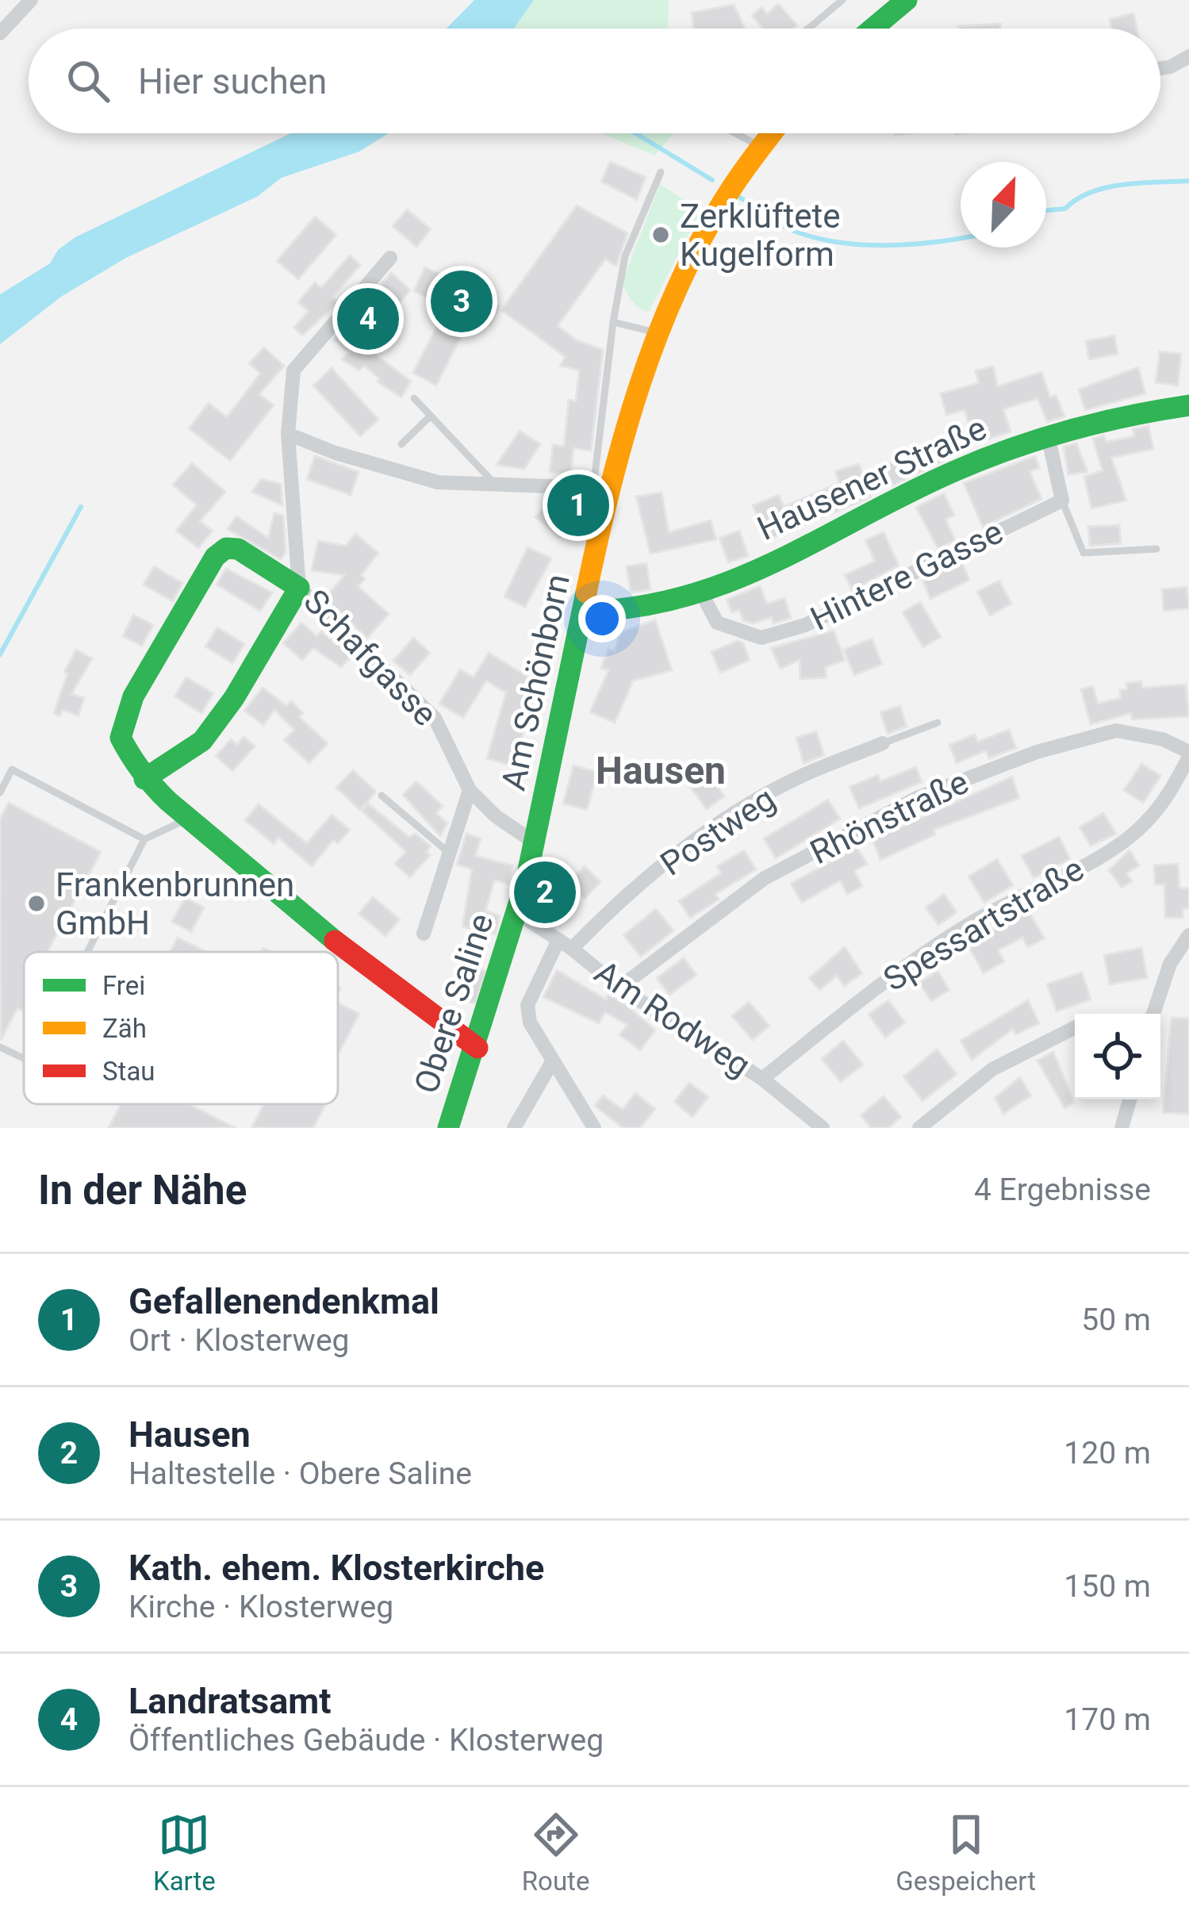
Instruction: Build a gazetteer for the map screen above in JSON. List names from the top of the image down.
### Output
{
  "streets": {
    "street": [
      "Hausener Straße",
      "Hintere Gasse",
      "Schafgasse",
      "Am Schönborn",
      "Rhönstraße",
      "Postweg",
      "Spessartstraße",
      "Obere Saline",
      "Am Rodweg"
    ]
  },
  "crossings": [
    ["Hausener Straße", "Hintere Gasse"],
    ["Hausener Straße", "Am Schönborn"],
    ["Schafgasse", "Am Schönborn"],
    ["Schafgasse", "Obere Saline"],
    ["Am Schönborn", "Obere Saline"],
    ["Rhönstraße", "Spessartstraße"],
    ["Rhönstraße", "Am Rodweg"],
    ["Postweg", "Am Rodweg"],
    ["Spessartstraße", "Am Rodweg"],
    ["Obere Saline", "Am Rodweg"]
  ],
  "districts": ["Hausen"],
  "places": ["Zerklüftete Kugelform", "Frankenbrunnen GmbH"],
  "legend": ["Frei", "Zäh", "Stau"],
  "north": "top right",
  "page": {
    "search": "Hier suchen",
    "pins": [
      "3",
      "4",
      "1",
      "2"
    ],
    "heading": ["In der Nähe", "4 Ergebnisse"],
    "list": [
      {
        "mark": "1",
        "name": "Gefallenendenkmal",
        "note": "Ort · Klosterweg",
        "value": "50 m"
      },
      {
        "mark": "2",
        "name": "Hausen",
        "note": "Haltestelle · Obere Saline",
        "value": "120 m"
      },
      {
        "mark": "3",
        "name": "Kath. ehem. Klosterkirche",
        "note": "Kirche · Klosterweg",
        "value": "150 m"
      },
      {
        "mark": "4",
        "name": "Landratsamt",
        "note": "Öffentliches Gebäude · Klosterweg",
        "value": "170 m"
      }
    ],
    "nav": ["Karte", "Route", "Gespeichert"]
  }
}
